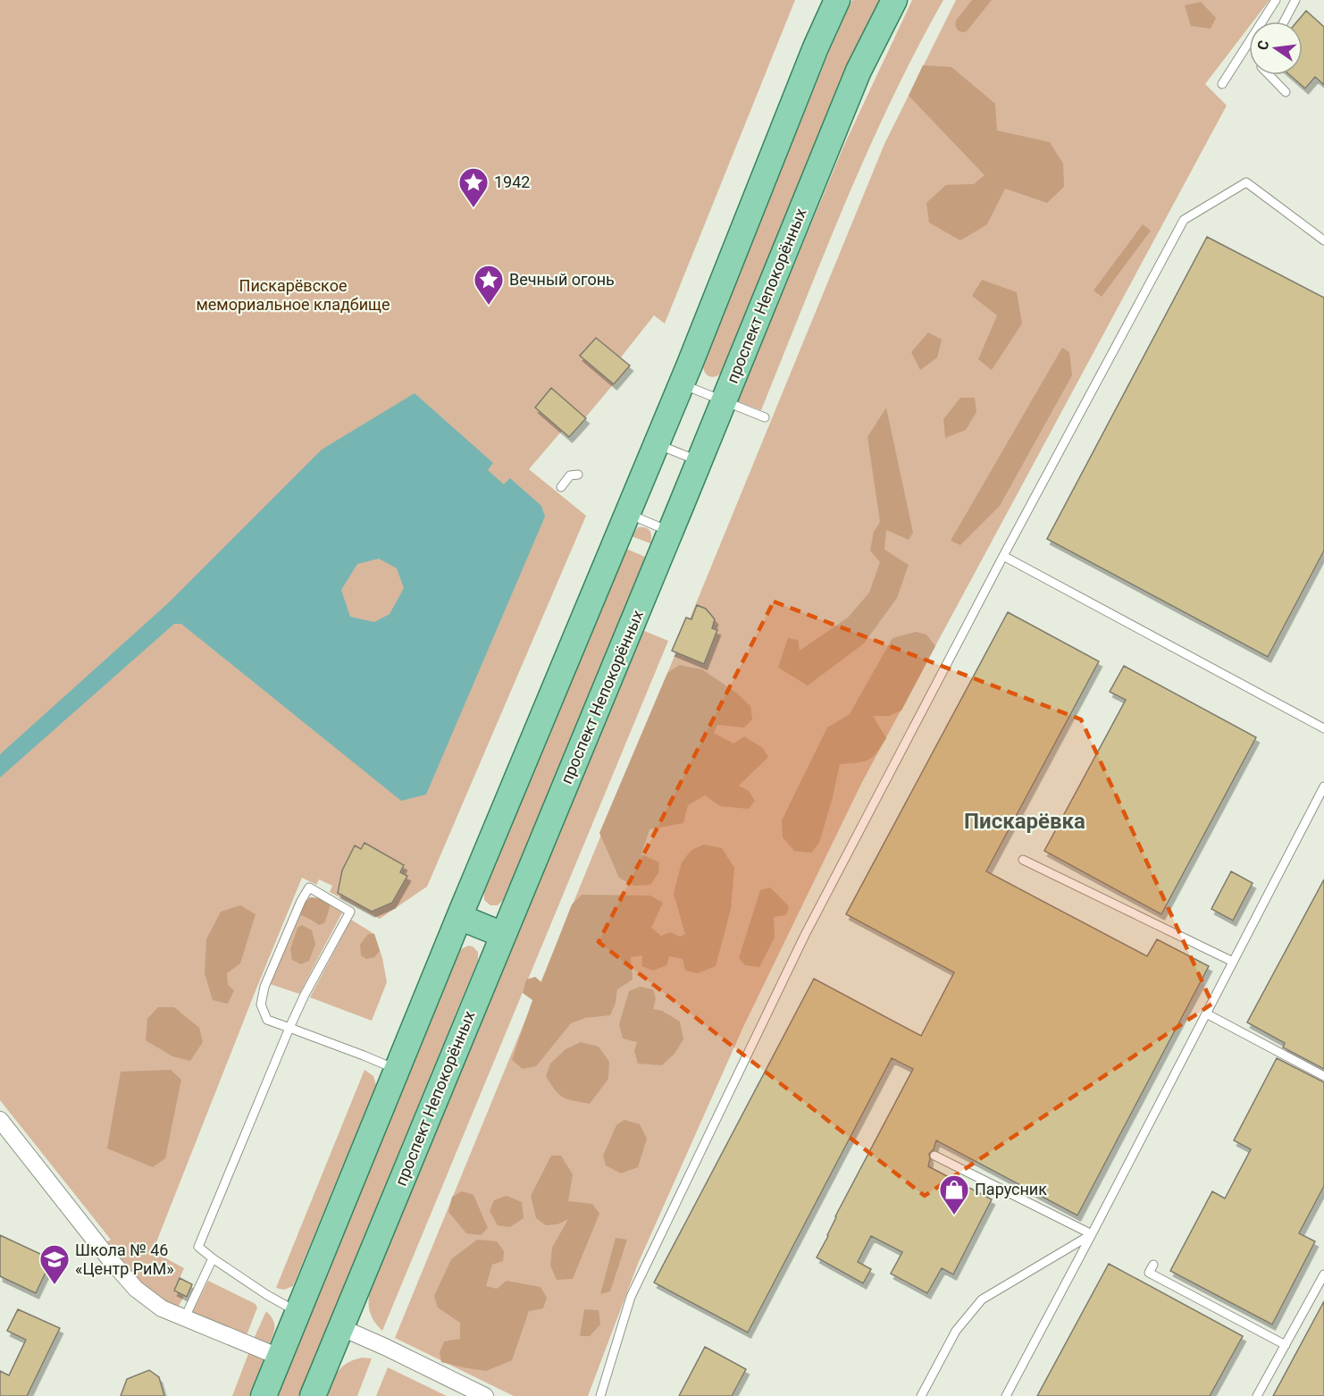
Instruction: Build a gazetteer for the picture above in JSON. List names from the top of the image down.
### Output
{
  "streets": {
    "main road": ["проспект Непокорённых"]
  },
  "districts": ["Пискарёвка"],
  "parks": ["Пискарёвское мемориальное кладбище"],
  "places": {
    "place": ["1942", "Вечный огонь"],
    "shop": ["Парусник"],
    "school or university": ["Школа № 46 «Центр РиМ»"]
  },
  "north": "left"
}
